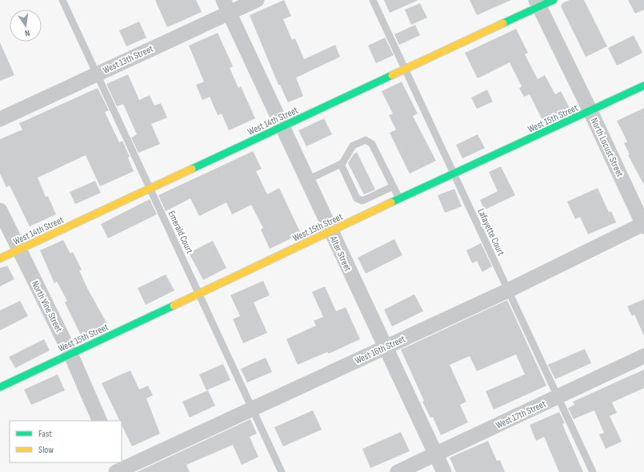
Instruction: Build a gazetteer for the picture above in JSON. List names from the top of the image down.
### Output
{
  "streets": {
    "main road": ["West 15th Street", "West 14th Street"],
    "street": [
      "West 13th Street",
      "North Locust Street",
      "Alter Street",
      "North Vine Street",
      "West 16th Street",
      "West 17th Street"
    ],
    "lane": ["Emerald Court", "Lafayette Court"]
  },
  "crossings": [
    ["West 13th Street", "Emerald Court"],
    ["West 13th Street", "Alter Street"],
    ["West 15th Street", "North Locust Street"],
    ["West 15th Street", "Emerald Court"],
    ["West 15th Street", "Lafayette Court"],
    ["West 15th Street", "Alter Street"],
    ["West 15th Street", "North Vine Street"],
    ["West 14th Street", "North Locust Street"],
    ["West 14th Street", "Emerald Court"],
    ["West 14th Street", "Lafayette Court"],
    ["West 14th Street", "Alter Street"],
    ["West 14th Street", "North Vine Street"],
    ["North Locust Street", "West 16th Street"],
    ["Emerald Court", "West 16th Street"],
    ["Lafayette Court", "West 16th Street"],
    ["Lafayette Court", "West 17th Street"],
    ["Alter Street", "West 16th Street"],
    ["Alter Street", "West 17th Street"]
  ],
  "legend": ["Fast", "Slow"],
  "north": "bottom"
}
